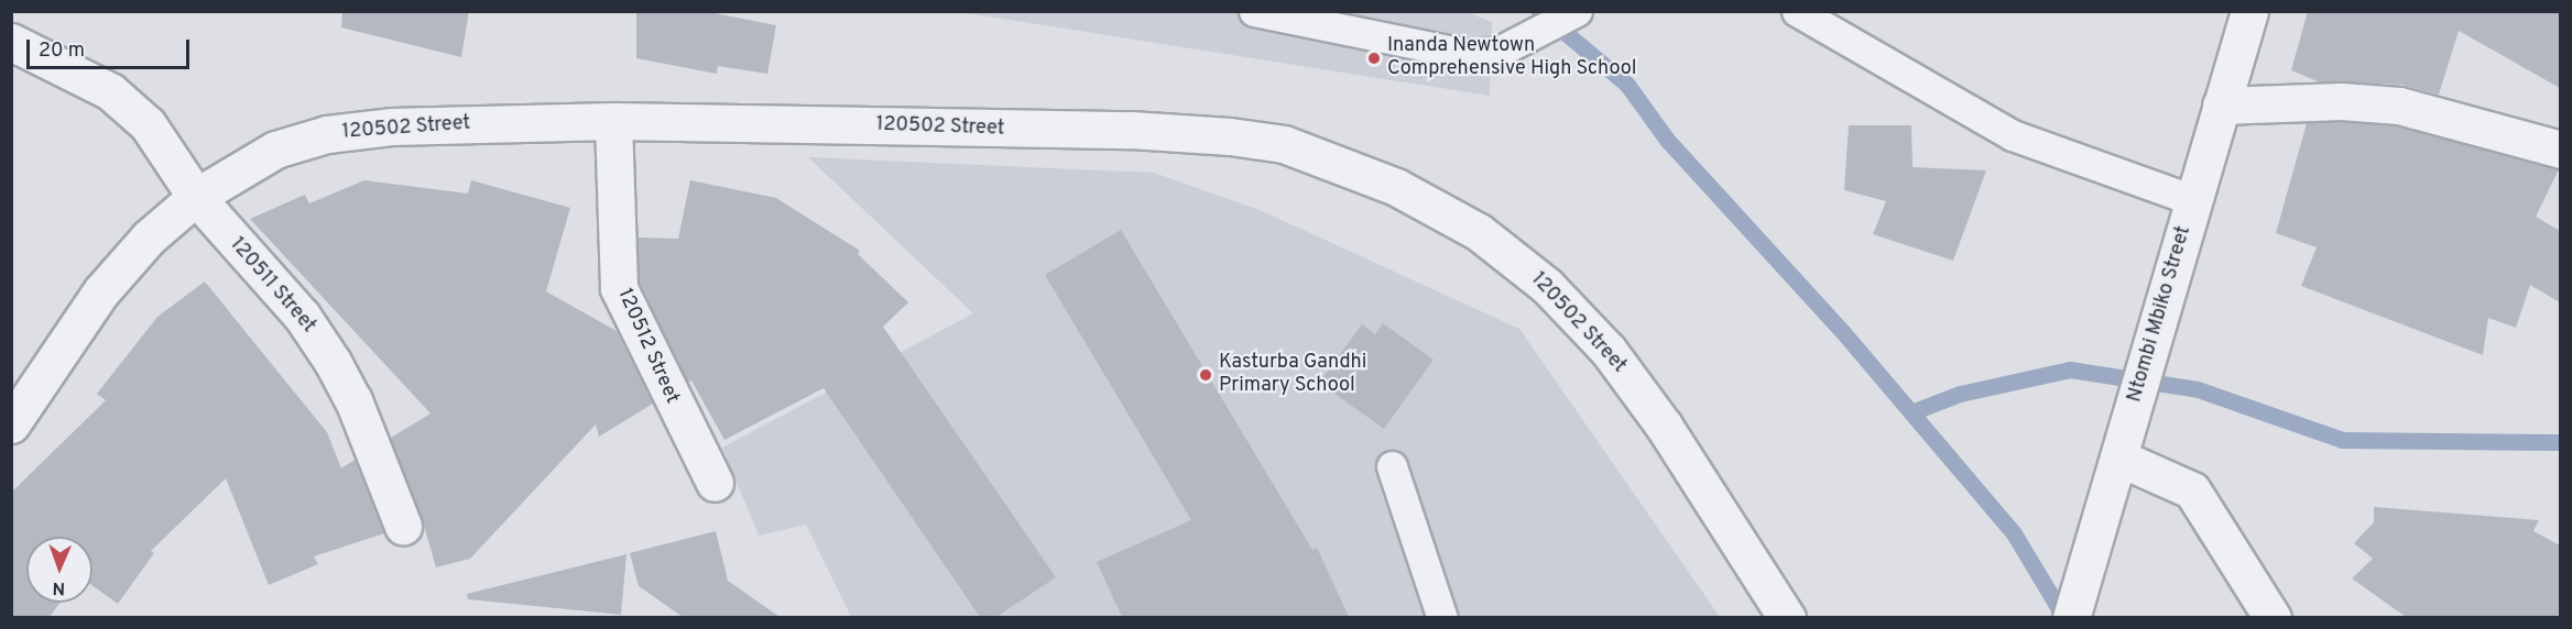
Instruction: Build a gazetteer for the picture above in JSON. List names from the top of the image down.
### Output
{
  "streets": {
    "street": [
      "120502 Street",
      "120511 Street",
      "Ntombi Mbiko Street",
      "120512 Street"
    ]
  },
  "crossings": [
    ["120502 Street", "120511 Street"],
    ["120502 Street", "120512 Street"]
  ],
  "places": ["Inanda Newtown Comprehensive High School", "Kasturba Gandhi Primary School"],
  "scale_bar": "20 m",
  "north": "bottom"
}
